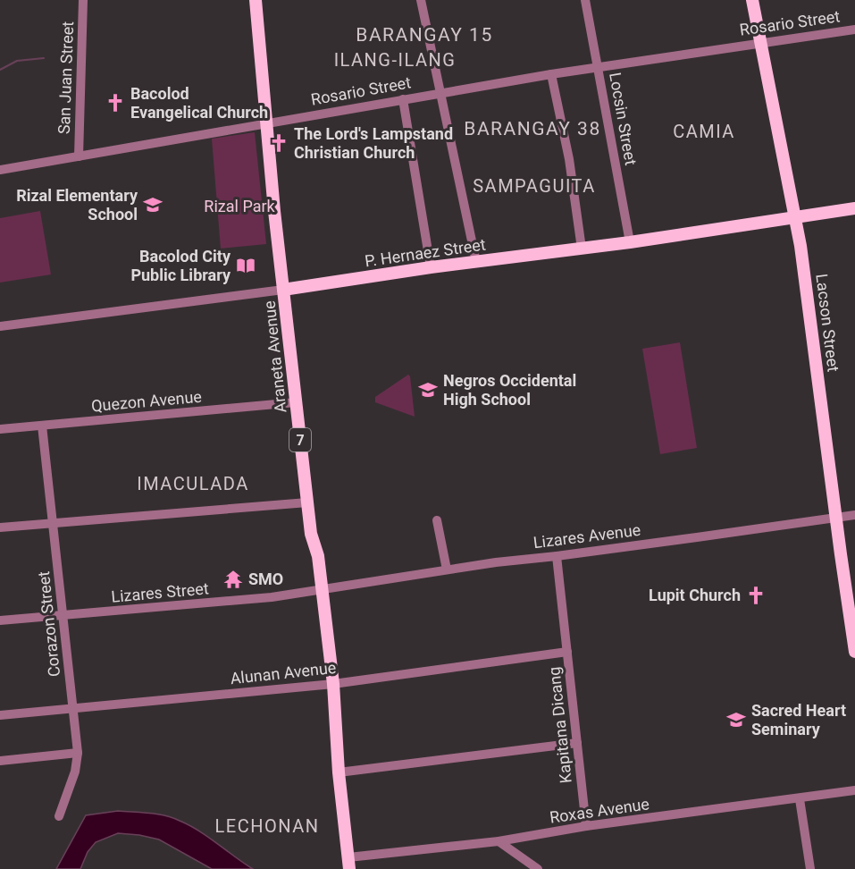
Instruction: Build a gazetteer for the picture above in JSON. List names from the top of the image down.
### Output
{
  "streets": {
    "main road": [
      "P. Hernaez Street",
      "Lacson Street",
      "Araneta Avenue",
      "7"
    ],
    "street": [
      "Rosario Street",
      "San Juan Street",
      "Locsin Street",
      "Quezon Avenue",
      "Lizares Avenue",
      "Lizares Street",
      "Corazon Street",
      "Alunan Avenue",
      "Kapitana Dicang",
      "Roxas Avenue"
    ]
  },
  "crossings": [
    ["Rosario Street", "San Juan Street"],
    ["Rosario Street", "Locsin Street"],
    ["Rosario Street", "Lacson Street"],
    ["Rosario Street", "Araneta Avenue"],
    ["Locsin Street", "P. Hernaez Street"],
    ["P. Hernaez Street", "Lacson Street"],
    ["P. Hernaez Street", "Araneta Avenue"],
    ["Lacson Street", "Lizares Avenue"],
    ["Araneta Avenue", "Quezon Avenue"],
    ["Araneta Avenue", "Lizares Avenue"],
    ["Araneta Avenue", "Lizares Street"],
    ["Araneta Avenue", "Alunan Avenue"],
    ["Araneta Avenue", "Roxas Avenue"],
    ["Quezon Avenue", "Corazon Street"],
    ["Lizares Avenue", "Lizares Street"],
    ["Lizares Avenue", "Kapitana Dicang"],
    ["Lizares Street", "Corazon Street"],
    ["Corazon Street", "Alunan Avenue"],
    ["Alunan Avenue", "Kapitana Dicang"],
    ["Kapitana Dicang", "Roxas Avenue"]
  ],
  "districts": [
    "BARANGAY 15",
    "ILANG-ILANG",
    "BARANGAY 38",
    "CAMIA",
    "SAMPAGUITA",
    "IMACULADA",
    "LECHONAN"
  ],
  "parks": ["Rizal Park"],
  "places": {
    "church": ["Bacolod Evangelical Church", "The Lord's Lampstand Christian Church", "Lupit Church"],
    "school or university": ["Rizal Elementary School", "Negros Occidental High School", "Sacred Heart Seminary"],
    "library": ["Bacolod City Public Library"],
    "temple": ["SMO"]
  }
}
